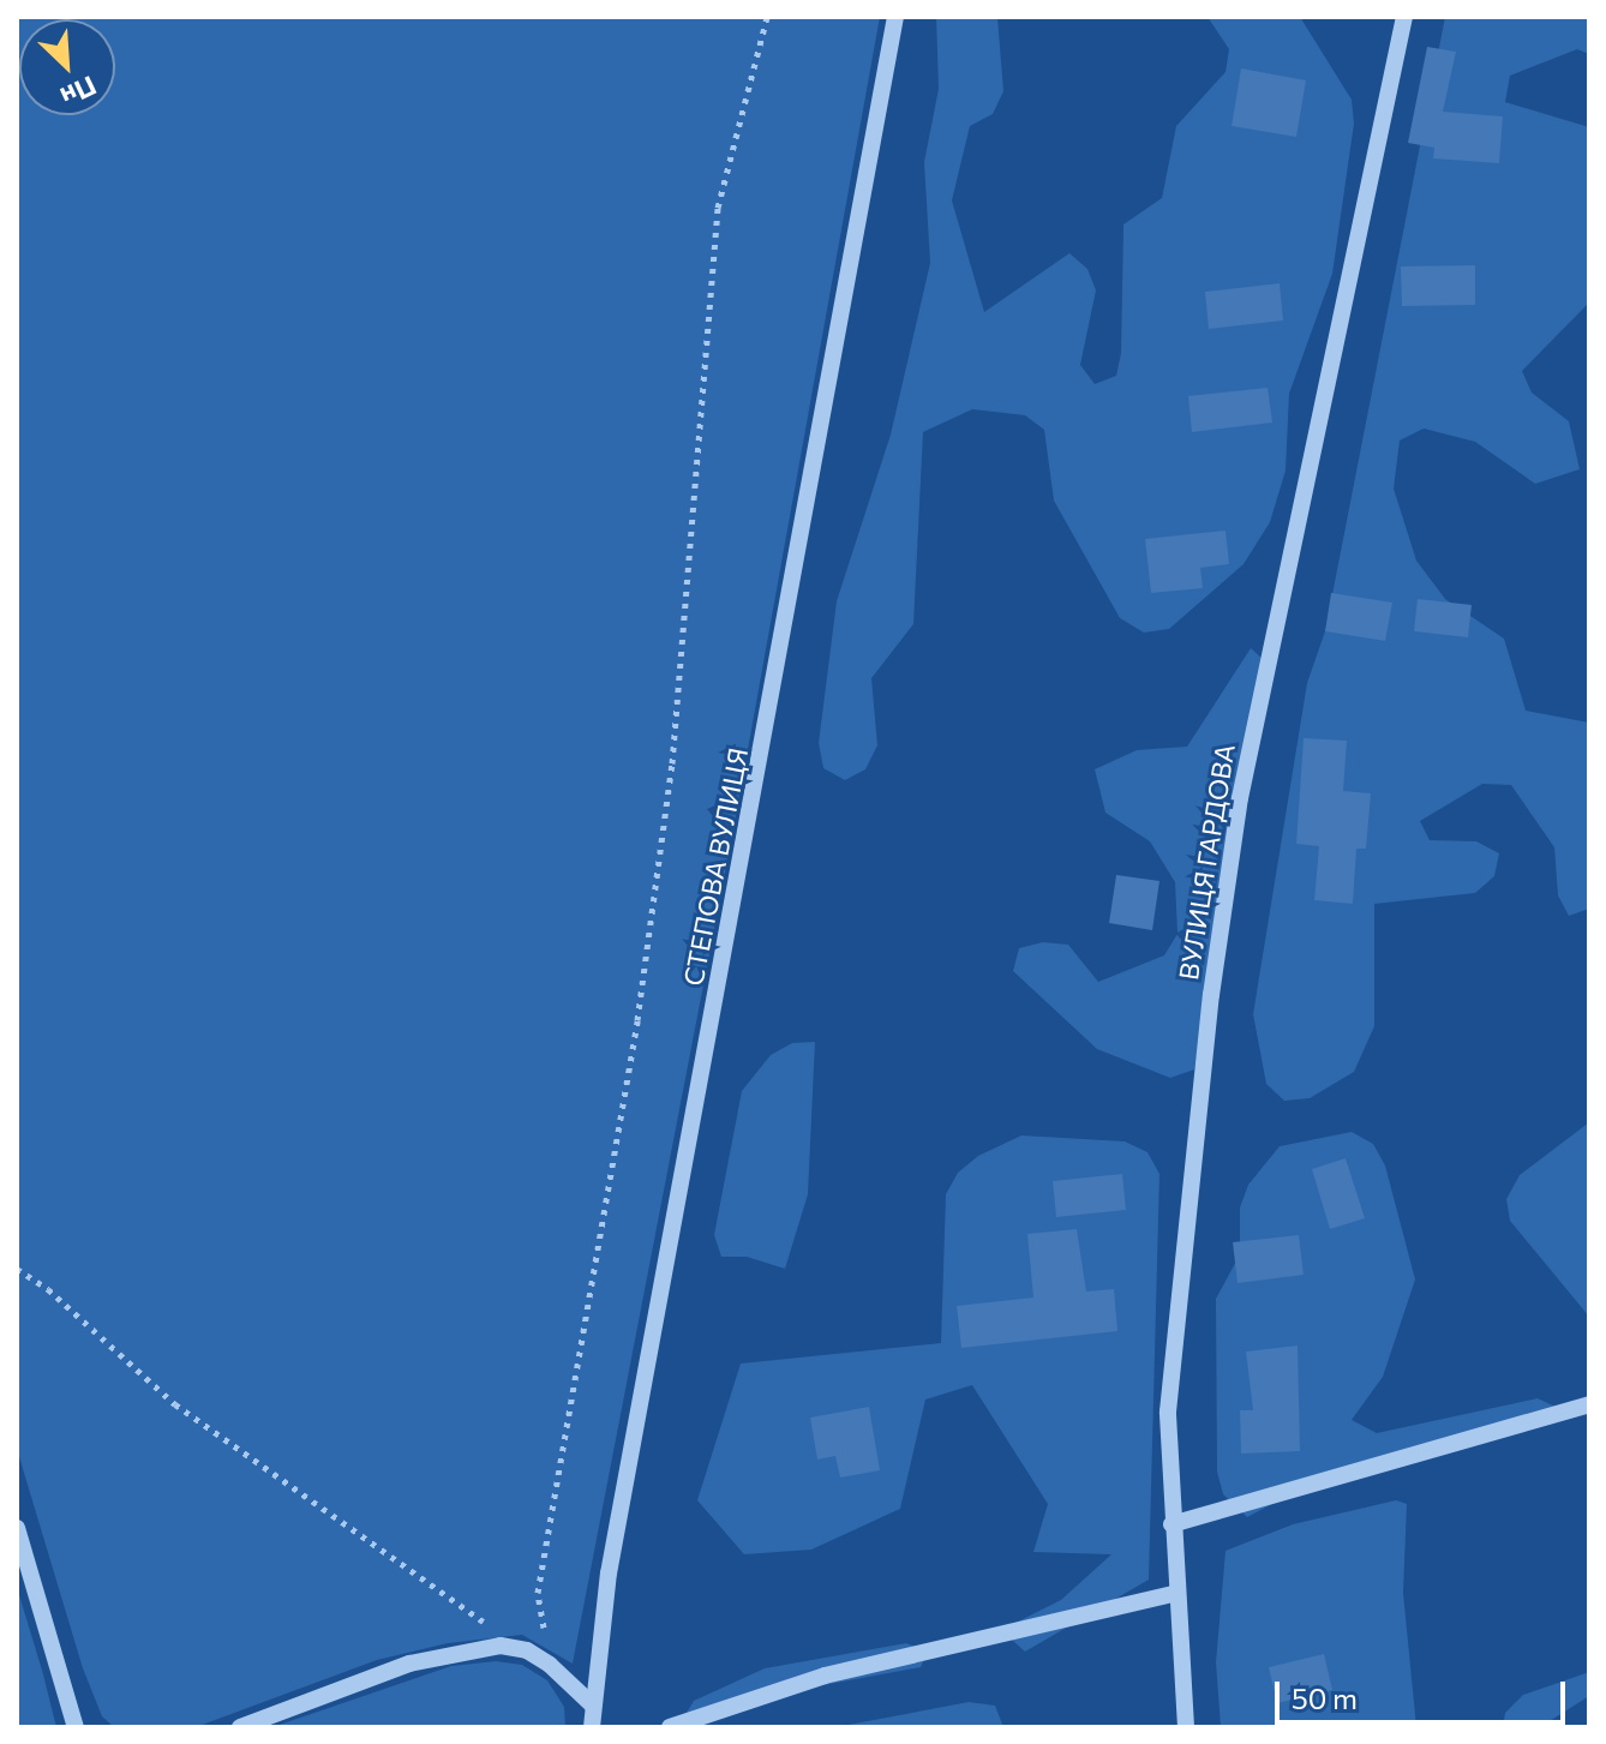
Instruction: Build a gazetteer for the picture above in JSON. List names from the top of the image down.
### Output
{
  "streets": {
    "street": ["ВУЛИЦЯ ГАРДОВА", "СТЕПОВА ВУЛИЦЯ"]
  },
  "scale_bar": "50 m",
  "north": "bottom right"
}
